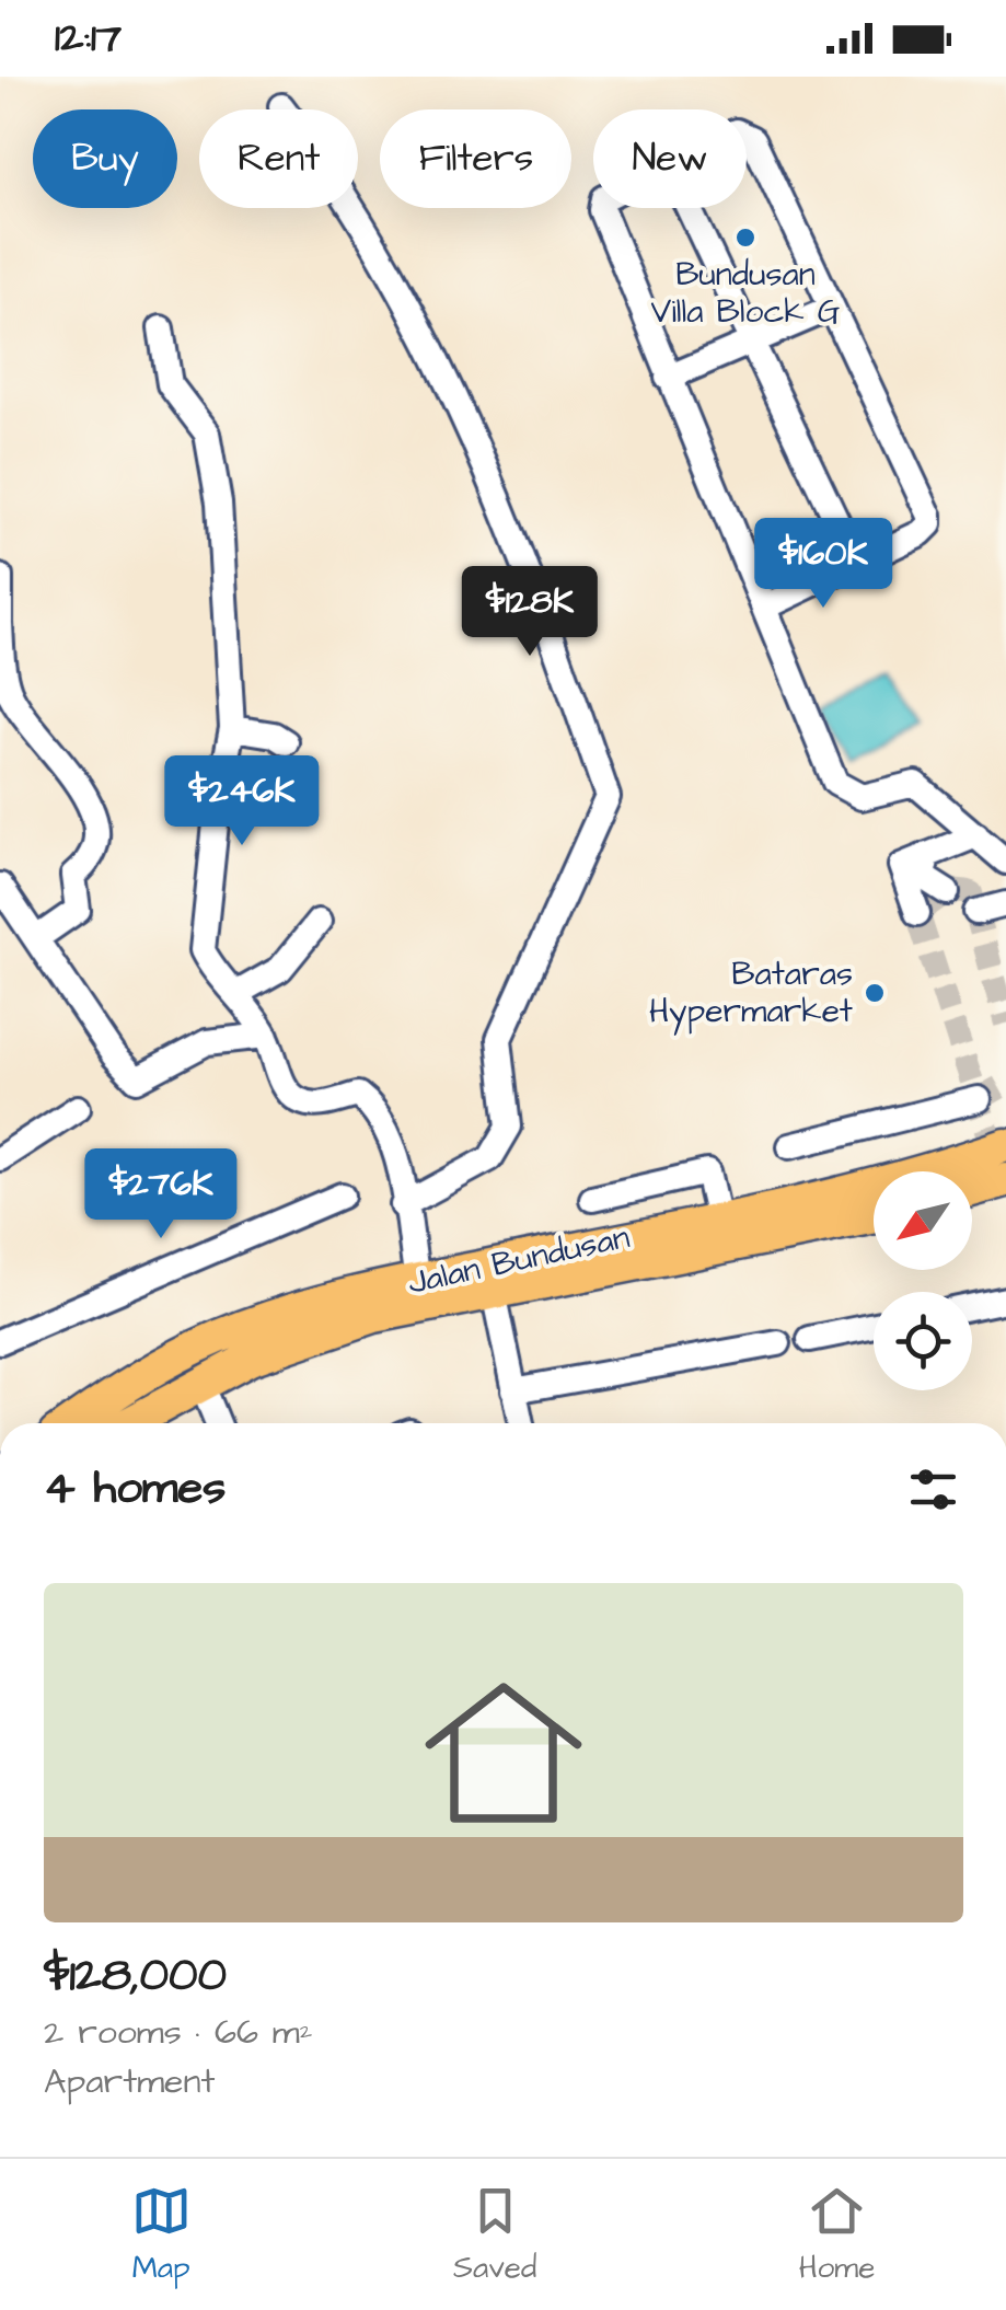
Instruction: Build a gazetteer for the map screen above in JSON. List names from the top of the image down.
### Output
{
  "streets": {
    "main road": ["Jalan Bundusan"]
  },
  "places": ["Bundusan Villa Block G", "Bataras Hypermarket"],
  "north": "bottom left",
  "page": {
    "status": "12:17",
    "chip": [
      "Buy",
      "Rent",
      "Filters",
      "New"
    ],
    "price": [
      "$160K",
      "$128K",
      "$246K",
      "$276K"
    ],
    "heading": "4 homes",
    "list": [
      {
        "name": "$128,000",
        "note": "2 rooms · 66 m² · Apartment"
      }
    ],
    "tabs": ["Map", "Saved", "Home"]
  }
}
